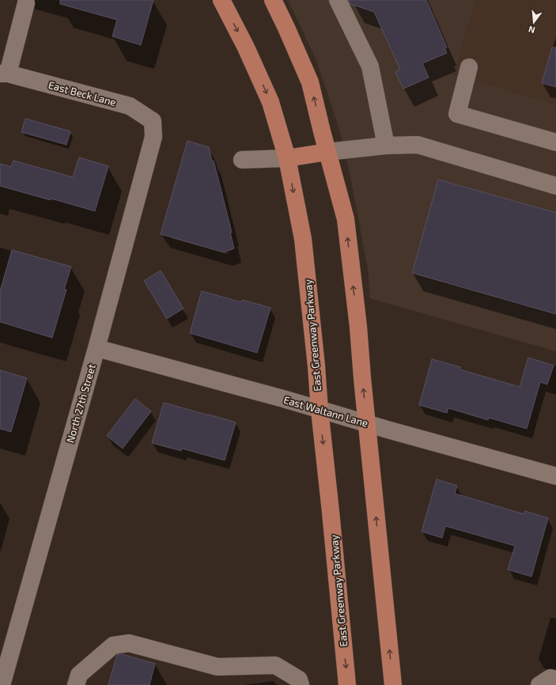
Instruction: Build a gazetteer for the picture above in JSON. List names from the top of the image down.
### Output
{
  "streets": {
    "main road": ["East Greenway Parkway"],
    "street": ["East Beck Lane", "North 27th Street", "East Waltann Lane"]
  },
  "crossings": [
    ["East Beck Lane", "North 27th Street"],
    ["East Greenway Parkway", "East Waltann Lane"],
    ["North 27th Street", "East Waltann Lane"]
  ],
  "north": "bottom"
}
